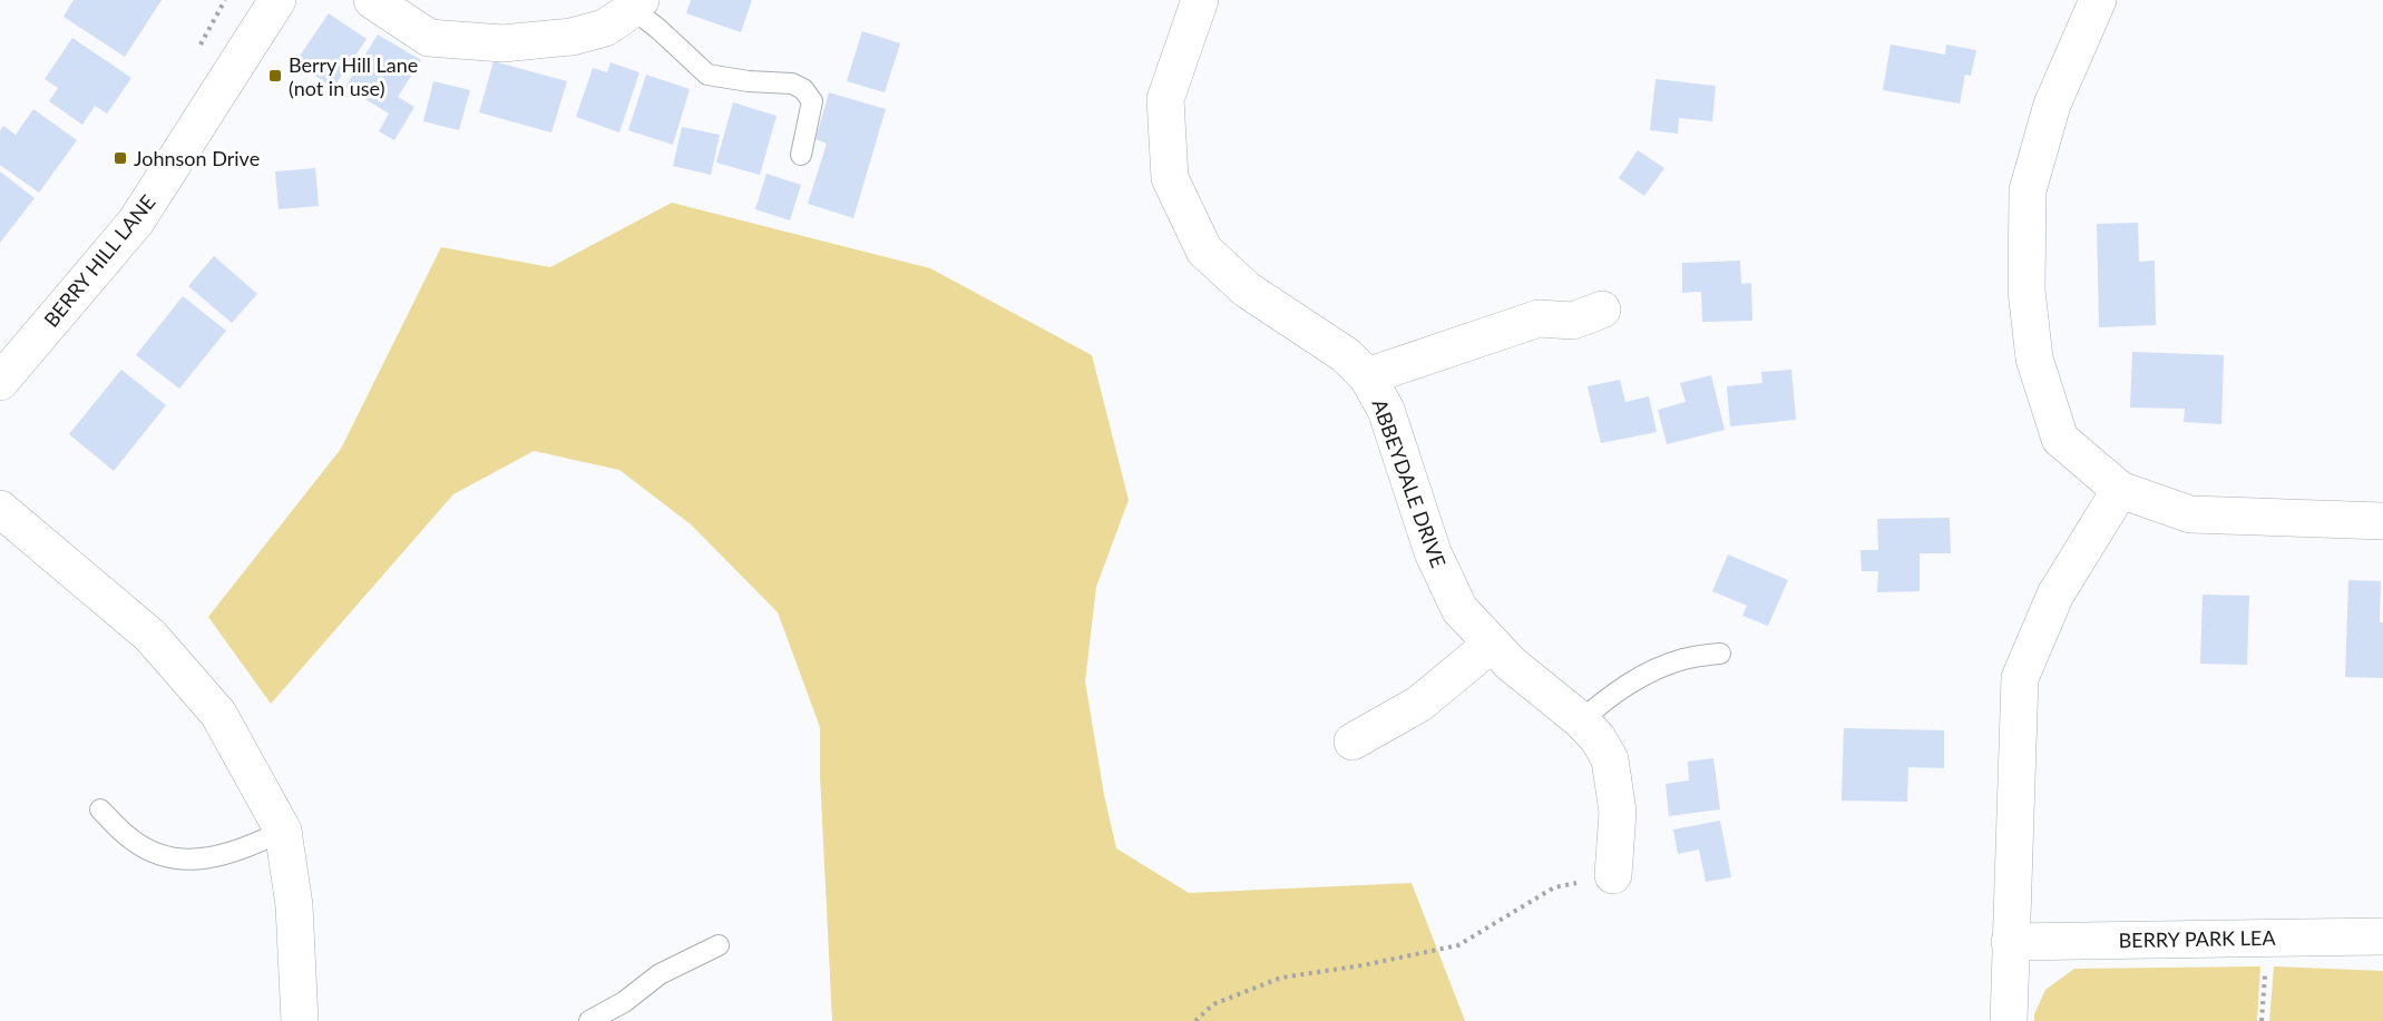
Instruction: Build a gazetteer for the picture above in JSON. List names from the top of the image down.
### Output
{
  "streets": {
    "street": ["BERRY HILL LANE", "ABBEYDALE DRIVE", "BERRY PARK LEA"]
  },
  "places": {
    "transit": ["Berry Hill Lane (not in use)", "Johnson Drive"]
  }
}
